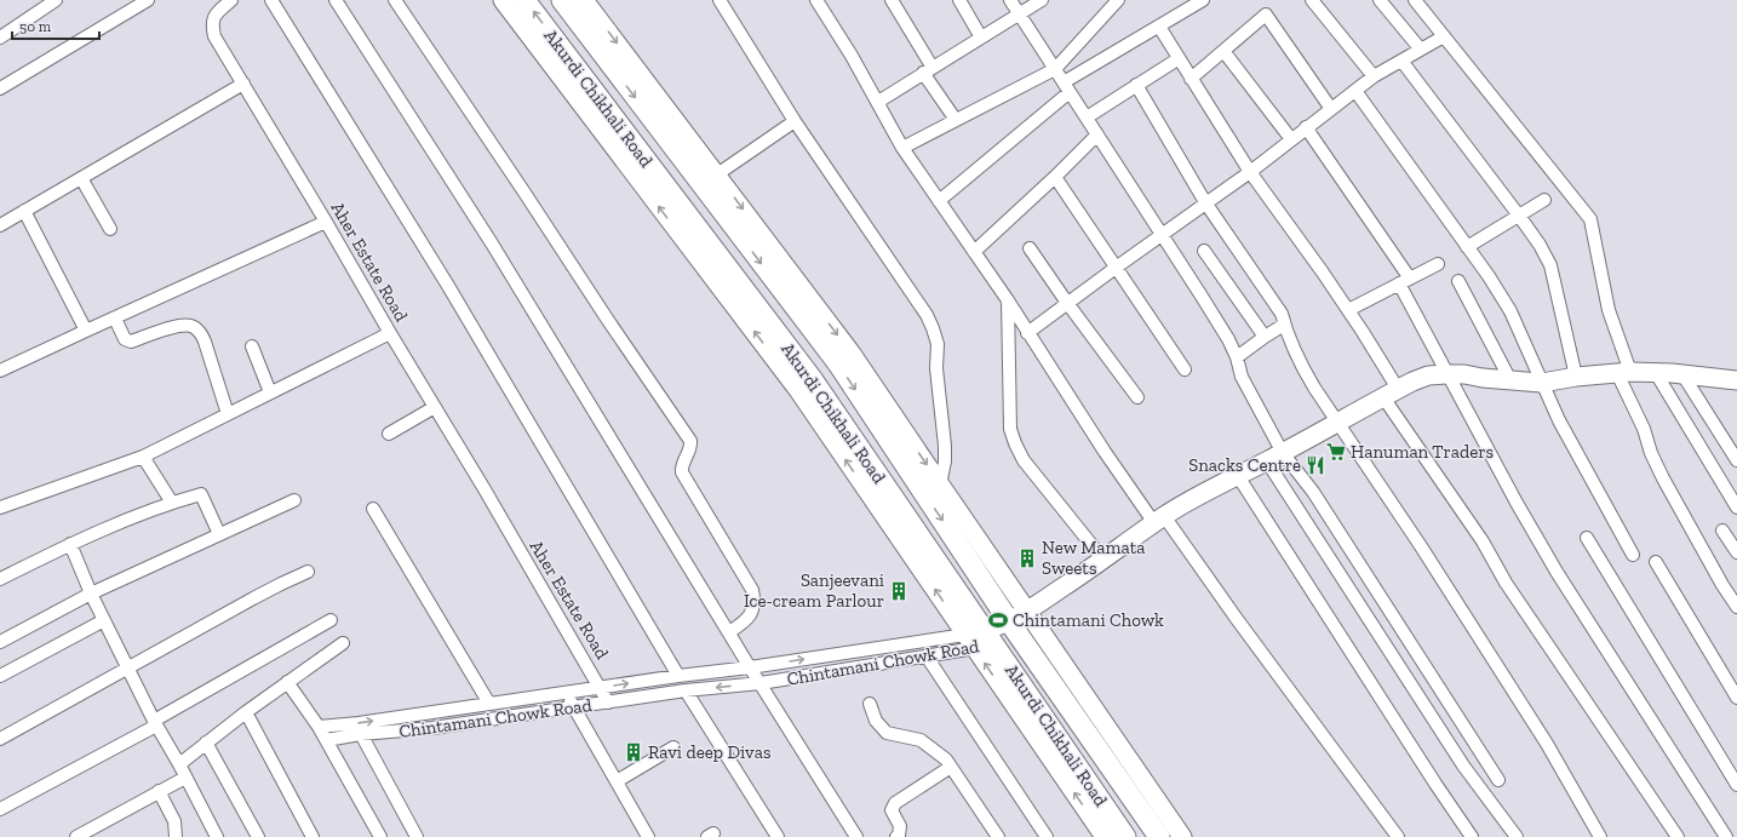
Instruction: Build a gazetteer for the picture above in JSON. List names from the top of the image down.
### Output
{
  "streets": {
    "main road": ["Akurdi Chikhali Road"],
    "street": ["Aher Estate Road", "Chintamani Chowk Road"]
  },
  "crossings": [
    ["Akurdi Chikhali Road", "Chintamani Chowk Road"],
    ["Aher Estate Road", "Chintamani Chowk Road"]
  ],
  "places": {
    "supermarket": ["Hanuman Traders"],
    "restaurant": ["Snacks Centre"],
    "building": ["New Mamata Sweets", "Sanjeevani Ice-cream Parlour", "Ravi deep Divas"],
    "sports": ["Chintamani Chowk"]
  },
  "scale_bar": "50 m"
}
